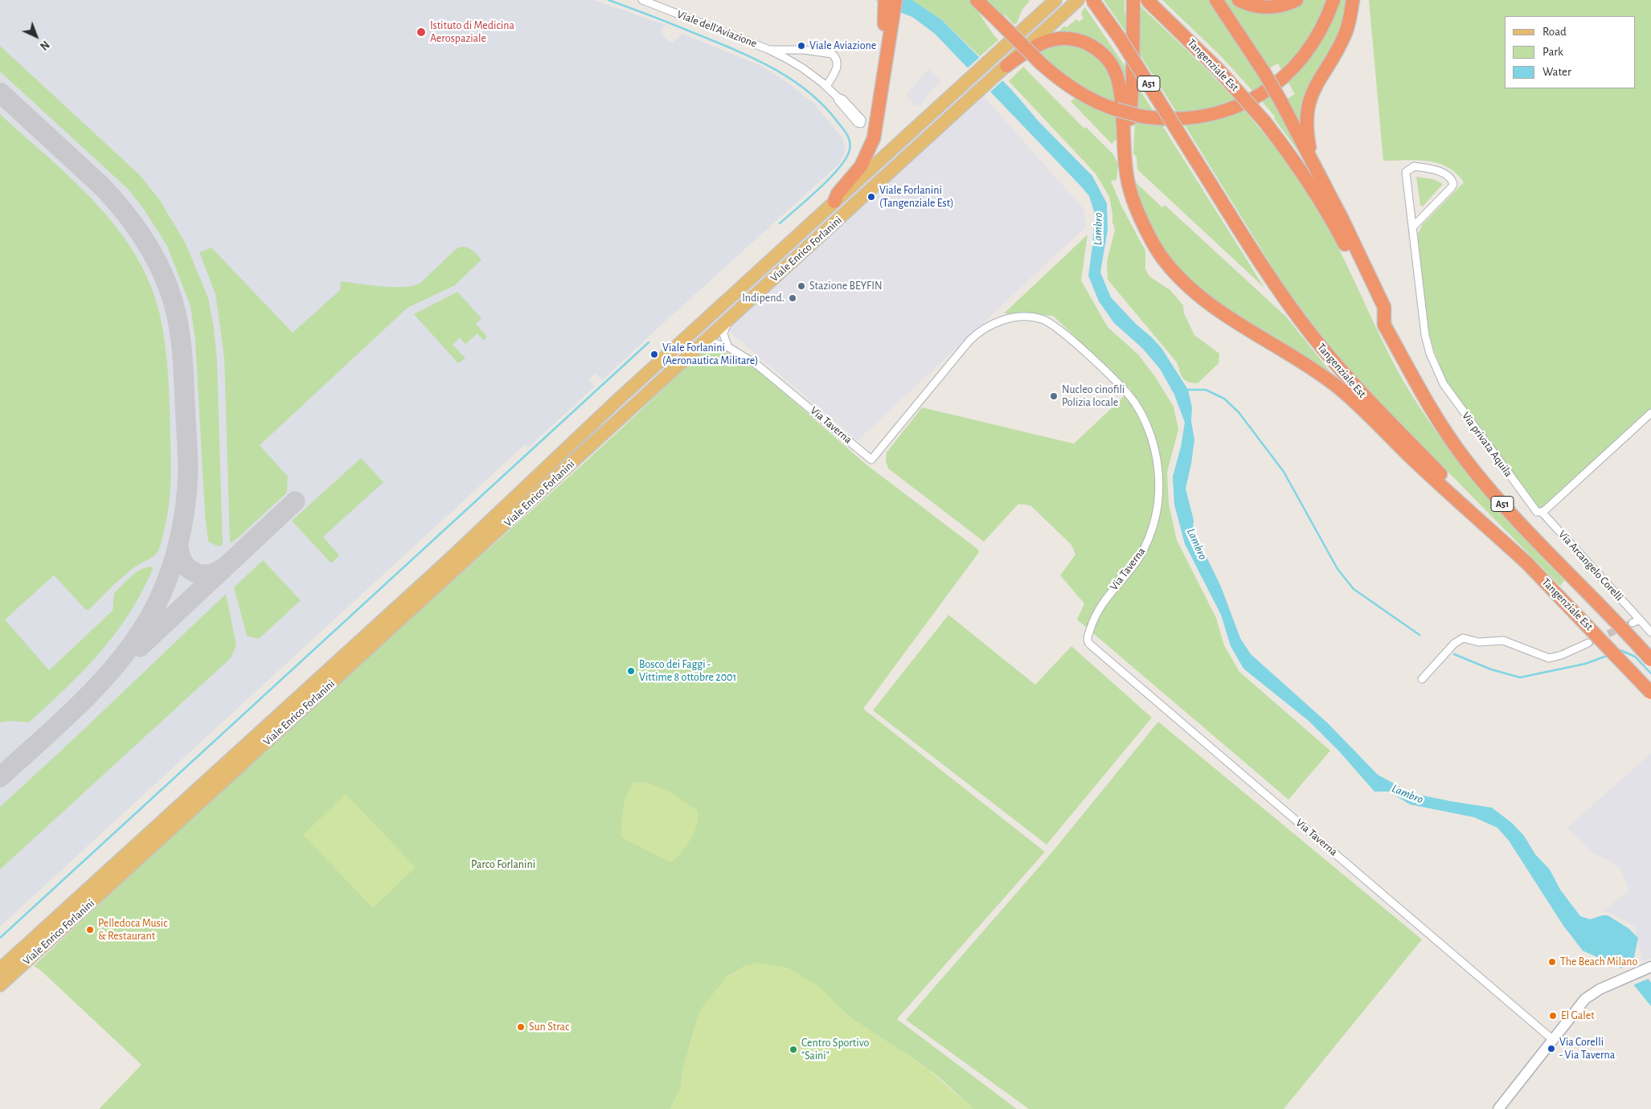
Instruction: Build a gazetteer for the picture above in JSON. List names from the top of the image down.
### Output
{
  "streets": {
    "highway": ["Tangenziale Est", "A51"],
    "main road": ["Viale Enrico Forlanini"],
    "street": [
      "Viale dell'Aviazione",
      "Via Taverna",
      "Via privata Aquila",
      "Via Arcangelo Corelli"
    ]
  },
  "crossings": [
    ["Viale Enrico Forlanini", "Via Taverna"],
    ["Via privata Aquila", "Via Arcangelo Corelli"]
  ],
  "water": ["Lambro"],
  "parks": ["Parco Forlanini"],
  "places": [
    "Istituto di Medicina Aerospaziale",
    "Viale Aviazione",
    "Viale Forlanini (Tangenziale Est)",
    "Stazione BEYFIN",
    "Indipend.",
    "Viale Forlanini (Aeronautica Militare)",
    "Nucleo cinofili Polizia locale",
    "Bosco dei Faggi - Vittime 8 ottobre 2001",
    "Pelledoca Music & Restaurant",
    "The Beach Milano",
    "El Galet",
    "Sun Strac",
    "Via Corelli - Via Taverna",
    "Centro Sportivo \"Saini\""
  ],
  "legend": ["Road", "Park", "Water"],
  "north": "bottom right"
}
